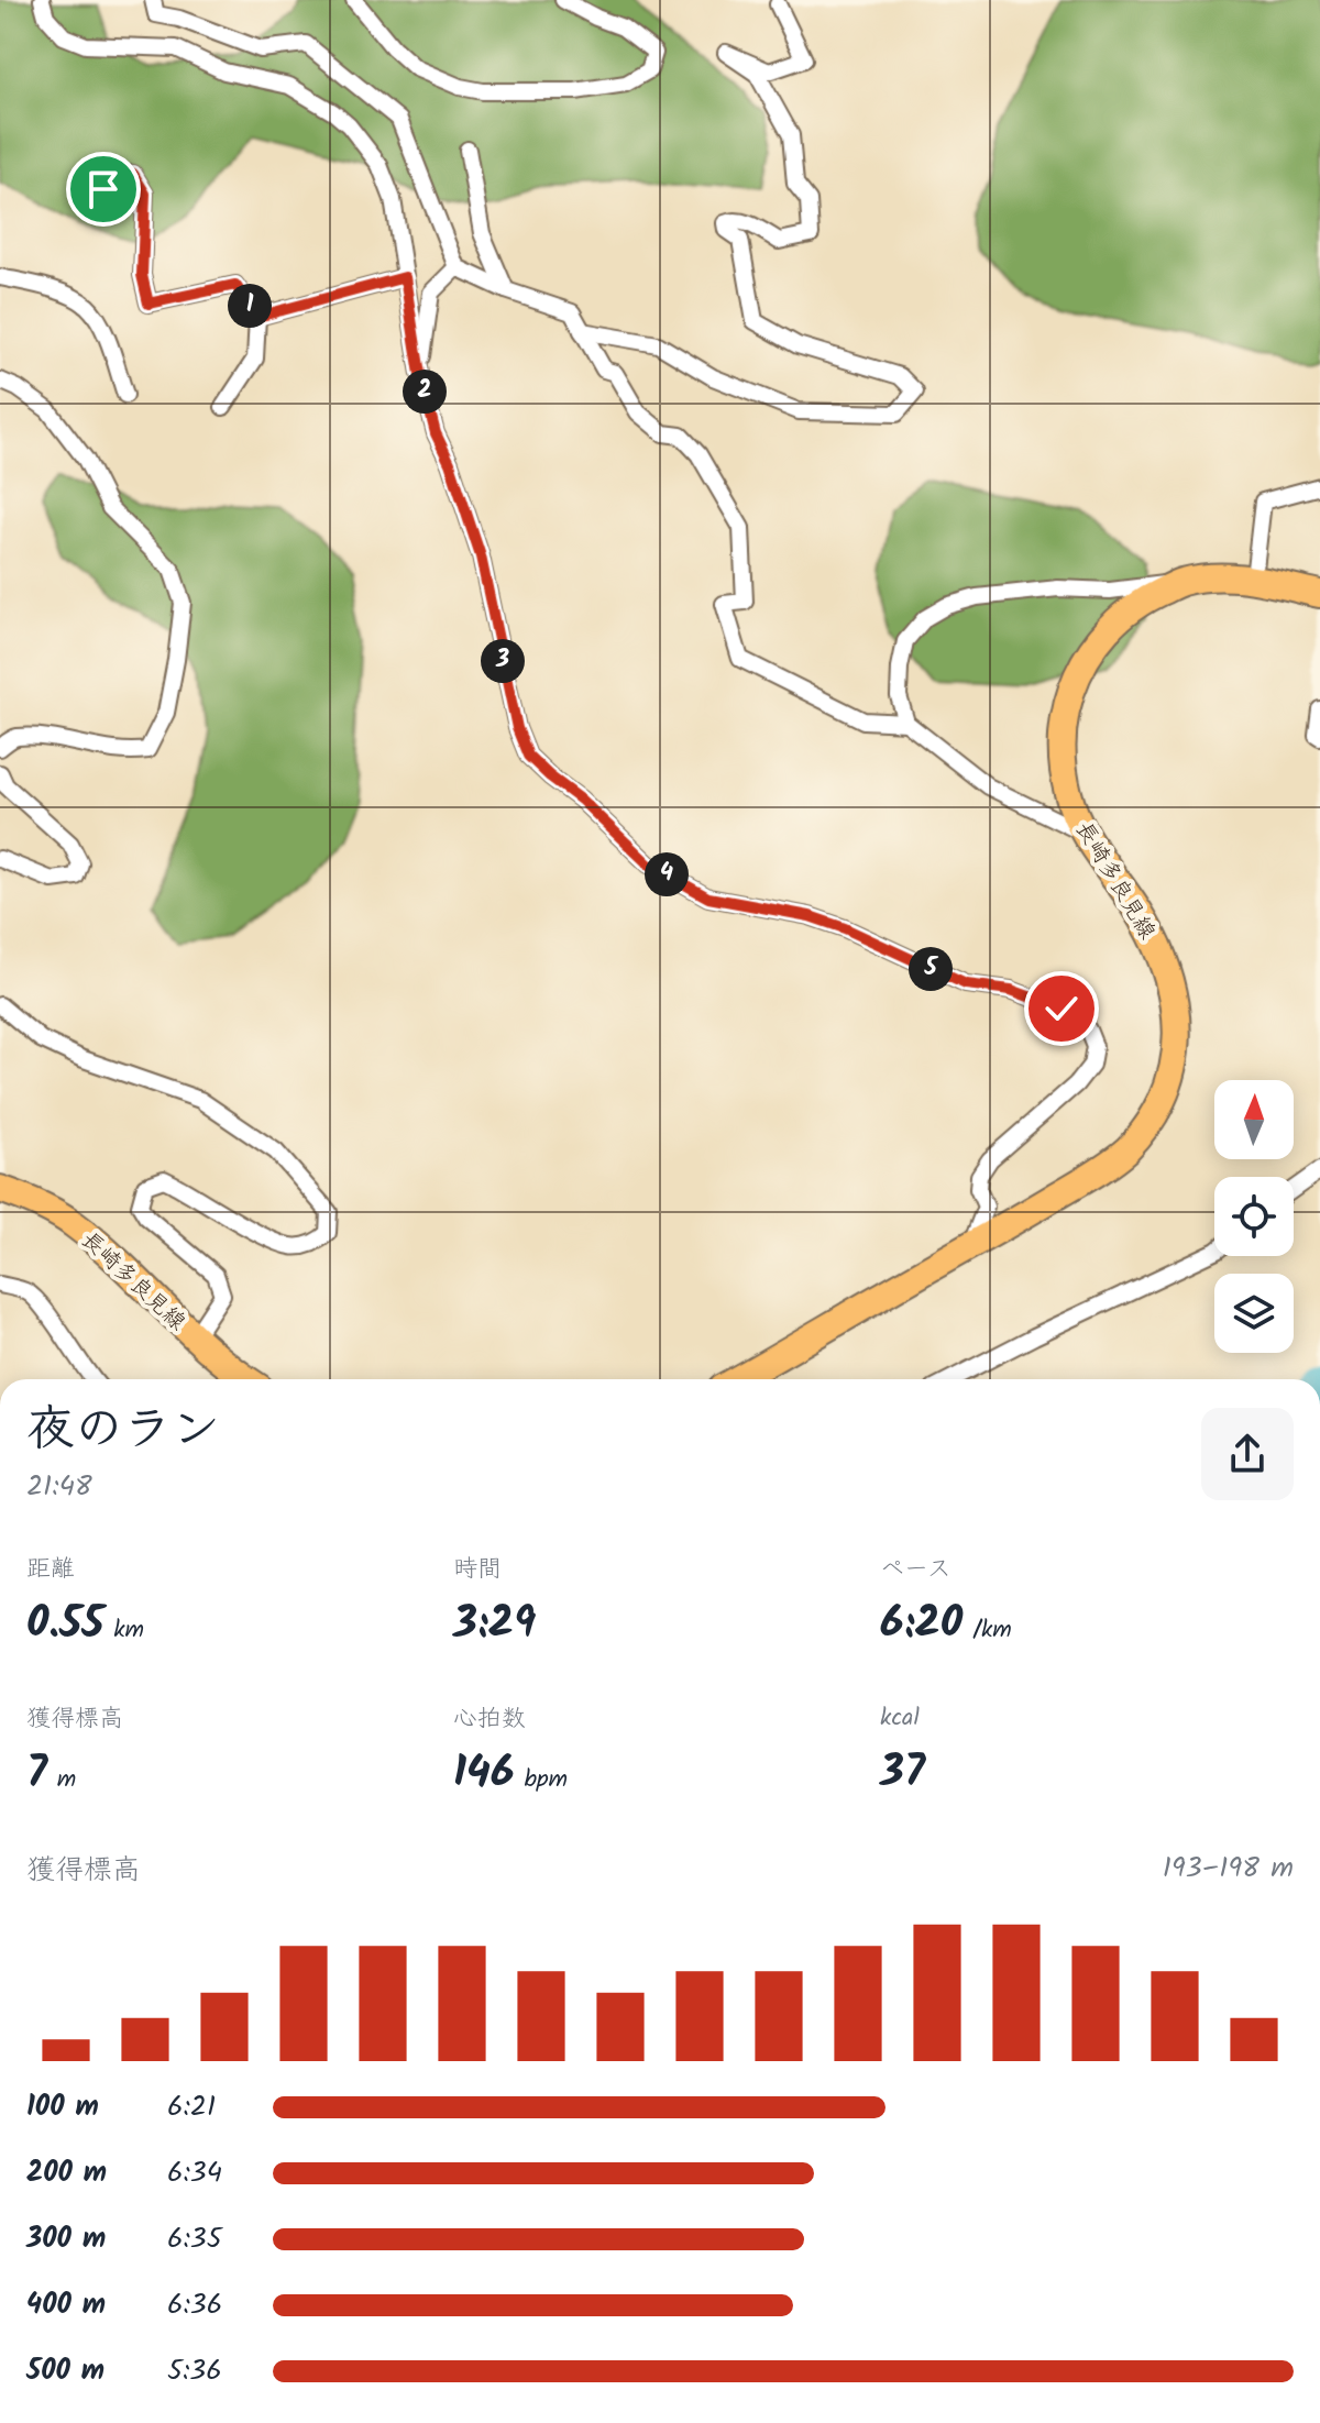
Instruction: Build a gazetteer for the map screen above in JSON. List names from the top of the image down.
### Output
{
  "streets": {
    "main road": ["長崎多良見線"]
  },
  "north": "top",
  "page": {
    "pins": [
      "1",
      "2",
      "3",
      "4",
      "5"
    ],
    "heading": ["夜のラン", "21:48"],
    "stats": [
      ["距離", "0.55 km"],
      ["時間", "3:29"],
      ["ペース", "6:20 /km"],
      ["獲得標高", "7 m"],
      ["心拍数", "146 bpm"],
      ["kcal", "37"]
    ],
    "chart": ["獲得標高", "193–198 m"],
    "list": [
      {
        "name": "100 m",
        "note": "6:21"
      },
      {
        "name": "200 m",
        "note": "6:34"
      },
      {
        "name": "300 m",
        "note": "6:35"
      },
      {
        "name": "400 m",
        "note": "6:36"
      },
      {
        "name": "500 m",
        "note": "5:36"
      }
    ]
  }
}
